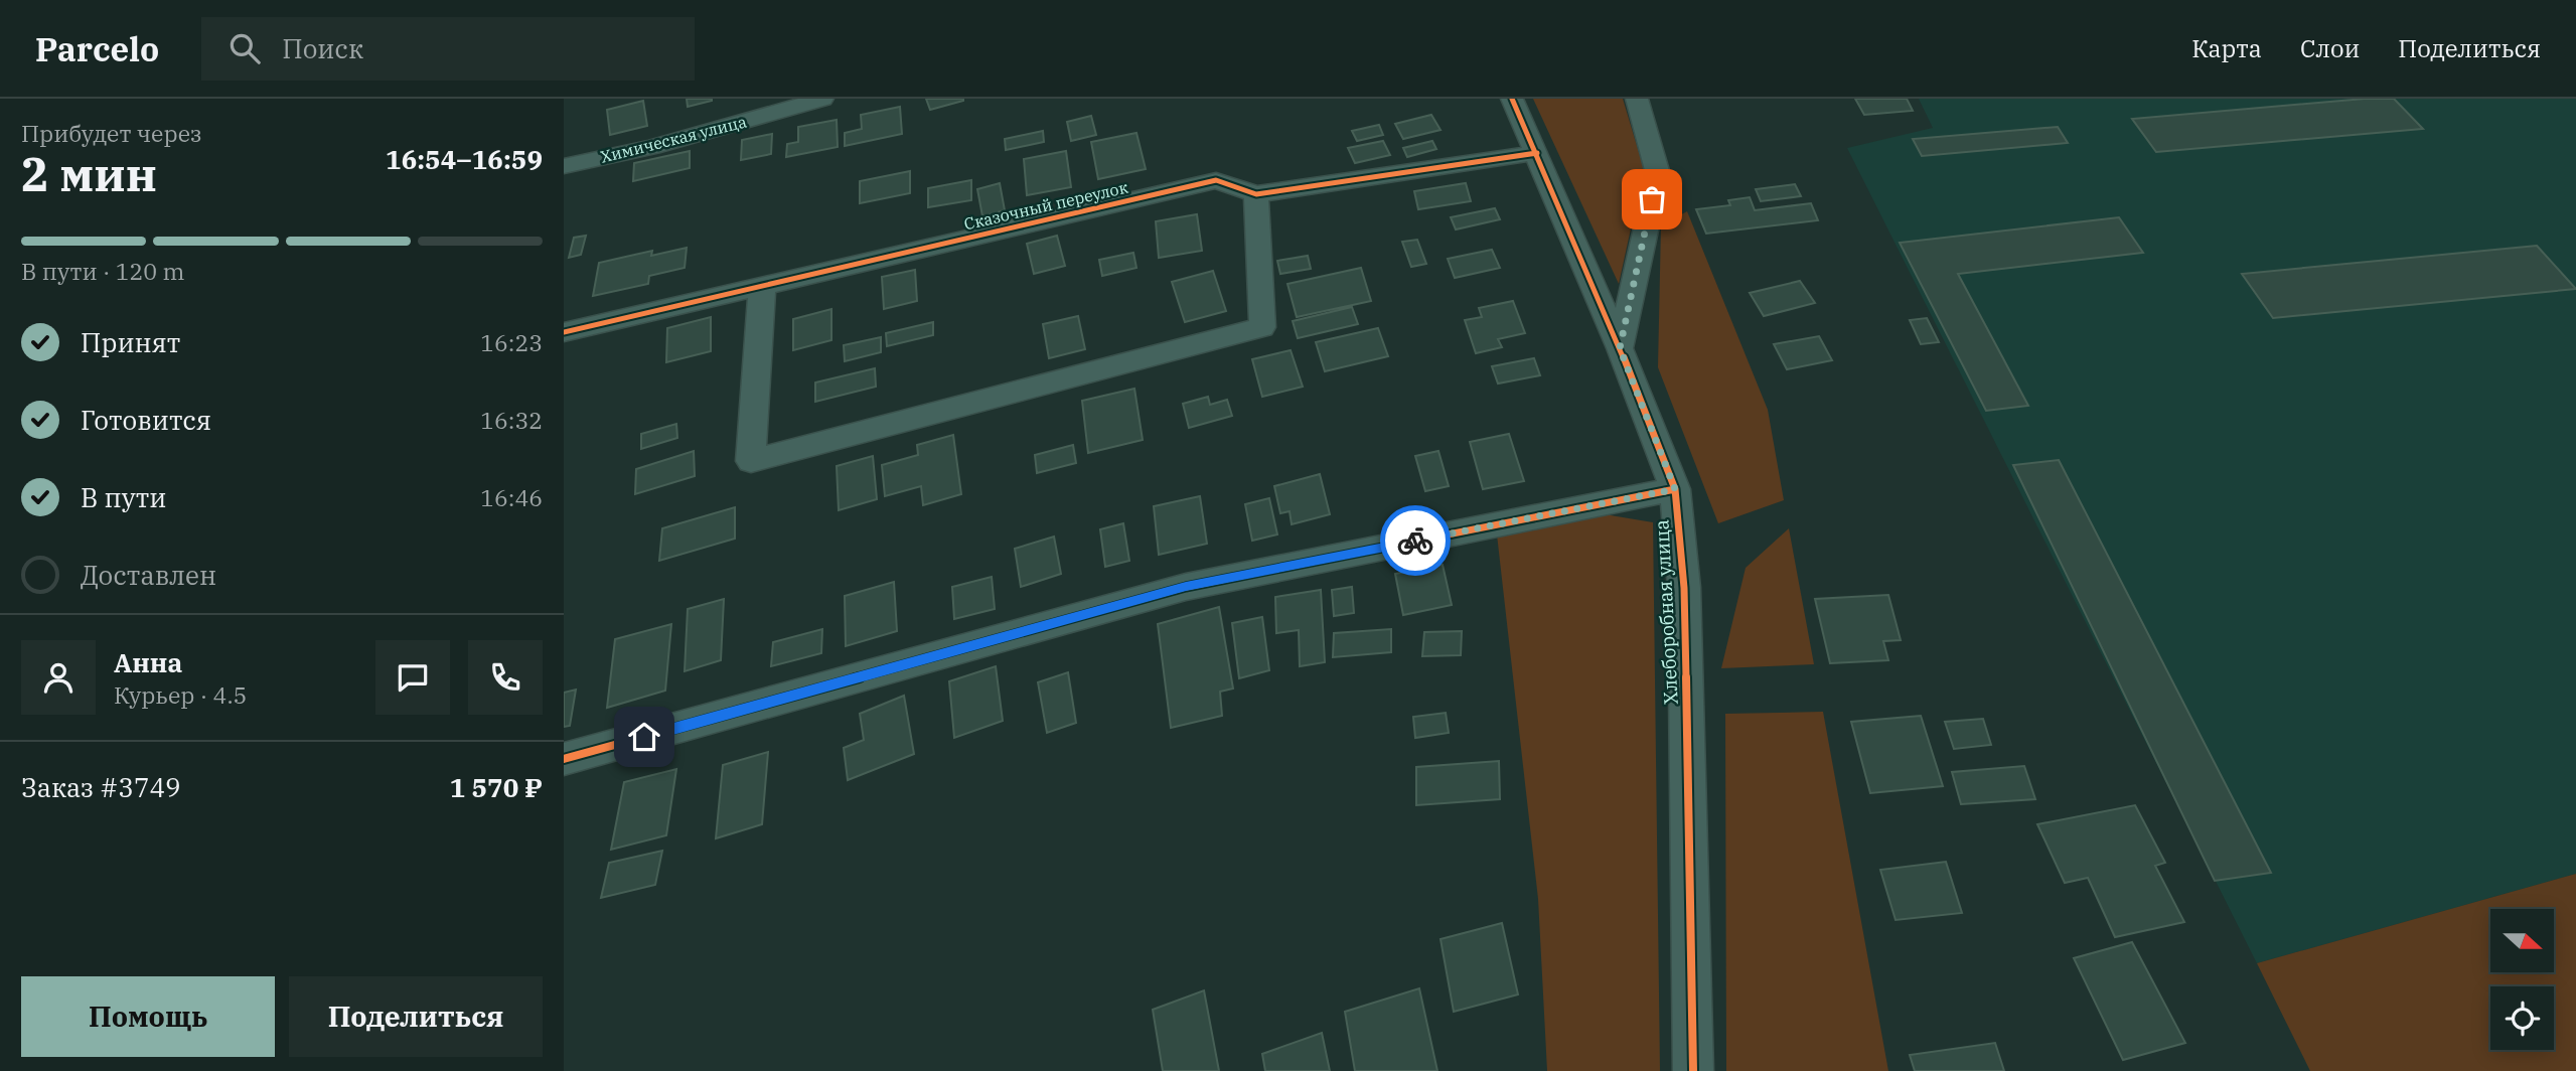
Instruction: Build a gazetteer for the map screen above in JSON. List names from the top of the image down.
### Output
{
  "streets": {
    "street": ["Химическая улица", "Сказочный переулок", "Хлеборобная улица"]
  },
  "crossings": [
    ["Сказочный переулок", "Хлеборобная улица"]
  ],
  "north": "right",
  "page": {
    "header": "Parcelo",
    "search": "Поиск",
    "nav": ["Карта", "Слои", "Поделиться"],
    "heading": ["2 мин", "Прибудет через", "16:54–16:59"],
    "panel": [
      "Анна",
      "Курьер · 4.5",
      "Заказ #3749",
      "1 570 ₽"
    ],
    "bar": "В пути · 120 m",
    "list": [
      ["Принят", "16:23"],
      ["Готовится", "16:32"],
      ["В пути", "16:46"],
      "Доставлен"
    ],
    "buttons": ["Помощь", "Поделиться"]
  }
}
